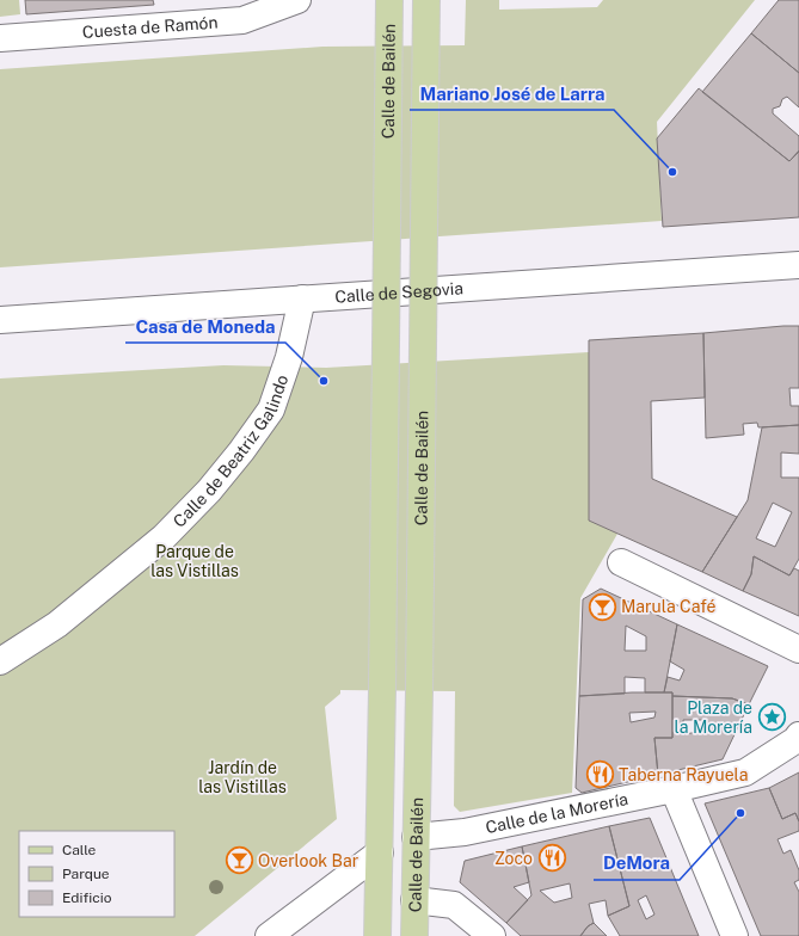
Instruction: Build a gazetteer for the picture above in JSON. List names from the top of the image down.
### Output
{
  "streets": {
    "main road": ["Calle de Bailén"],
    "street": [
      "Cuesta de Ramón",
      "Calle de Segovia",
      "Calle de Beatriz Galindo",
      "Calle de la Morería"
    ]
  },
  "crossings": [
    ["Calle de Bailén", "Calle de la Morería"],
    ["Calle de Segovia", "Calle de Beatriz Galindo"]
  ],
  "parks": ["Parque de las Vistillas", "Jardín de las Vistillas"],
  "places": {
    "other": ["Mariano José de Larra", "Casa de Moneda", "DeMora"],
    "bar": ["Marula Café", "Overlook Bar"],
    "place": ["Plaza de la Morería"],
    "restaurant": ["Taberna Rayuela", "Zoco"]
  },
  "legend": ["Calle", "Parque", "Edificio"]
}
